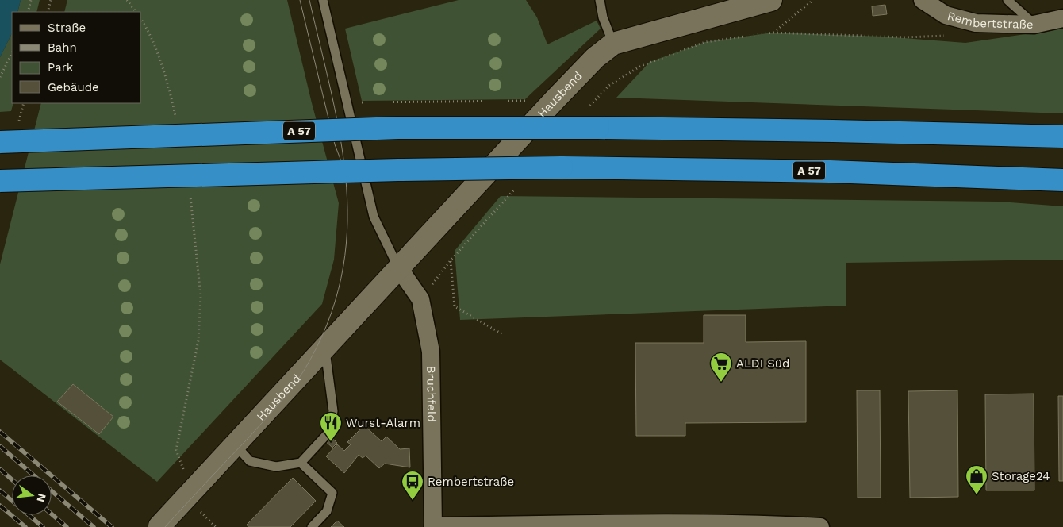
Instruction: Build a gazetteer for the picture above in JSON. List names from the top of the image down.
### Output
{
  "streets": {
    "highway": ["A 57"],
    "main road": ["Hausbend"],
    "street": ["Rembertstraße", "Bruchfeld"]
  },
  "crossings": [
    ["Hausbend", "Bruchfeld"]
  ],
  "places": {
    "supermarket": ["ALDI Süd"],
    "restaurant": ["Wurst-Alarm"],
    "shop": ["Storage24"],
    "bus stop": ["Rembertstraße"]
  },
  "legend": [
    "Straße",
    "Bahn",
    "Park",
    "Gebäude"
  ],
  "north": "right"
}
